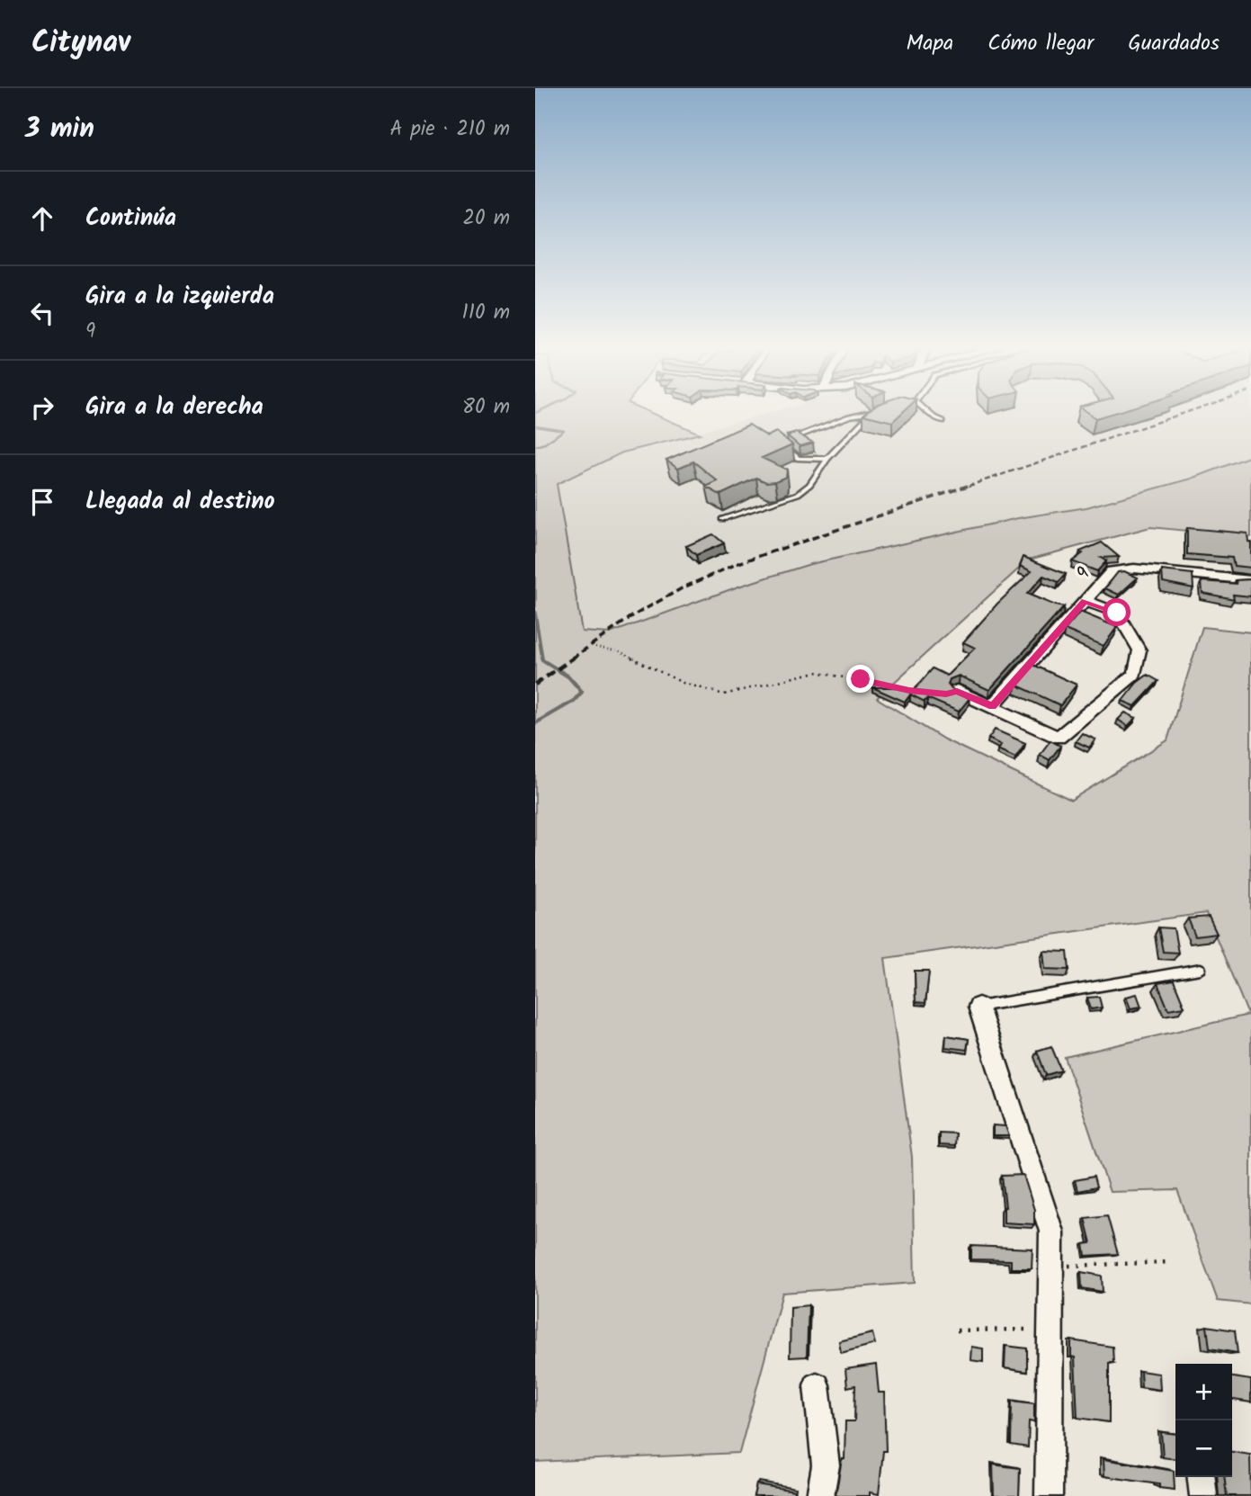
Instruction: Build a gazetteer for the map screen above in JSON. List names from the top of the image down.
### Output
{
  "streets": {
    "street": ["9"]
  },
  "page": {
    "header": "Citynav",
    "nav": ["Mapa", "Cómo llegar", "Guardados"],
    "heading": ["3 min", "A pie · 210 m"],
    "list": [
      ["Continúa", "20 m"],
      ["Gira a la izquierda", "9", "110 m"],
      ["Gira a la derecha", "80 m"],
      "Llegada al destino"
    ],
    "map_buttons": ["+", "−"]
  }
}
